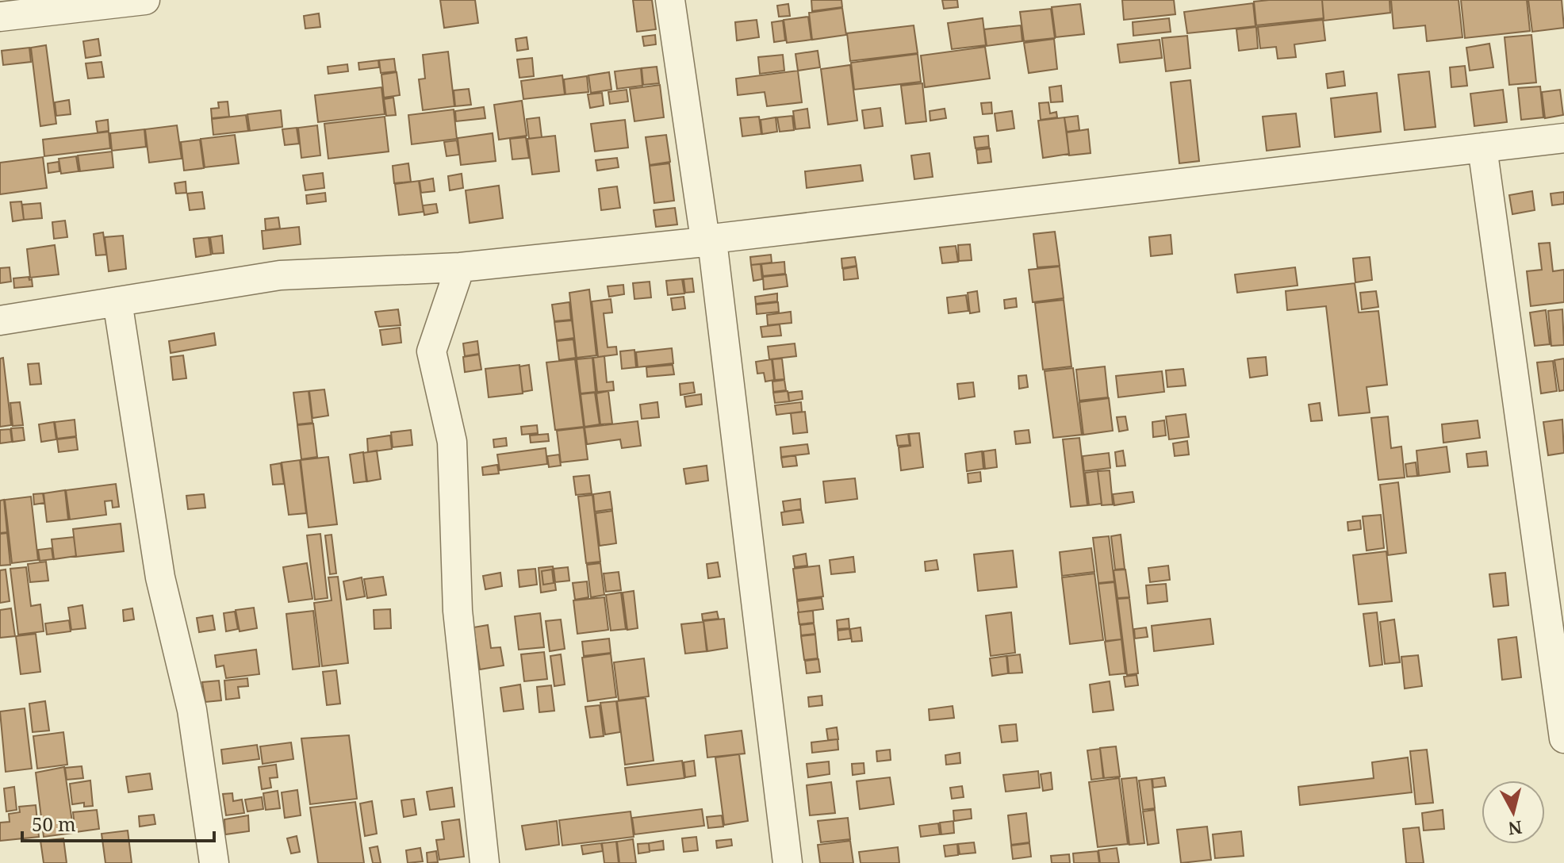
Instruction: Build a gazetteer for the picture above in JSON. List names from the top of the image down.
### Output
{
  "scale_bar": "50 m",
  "north": "bottom"
}
